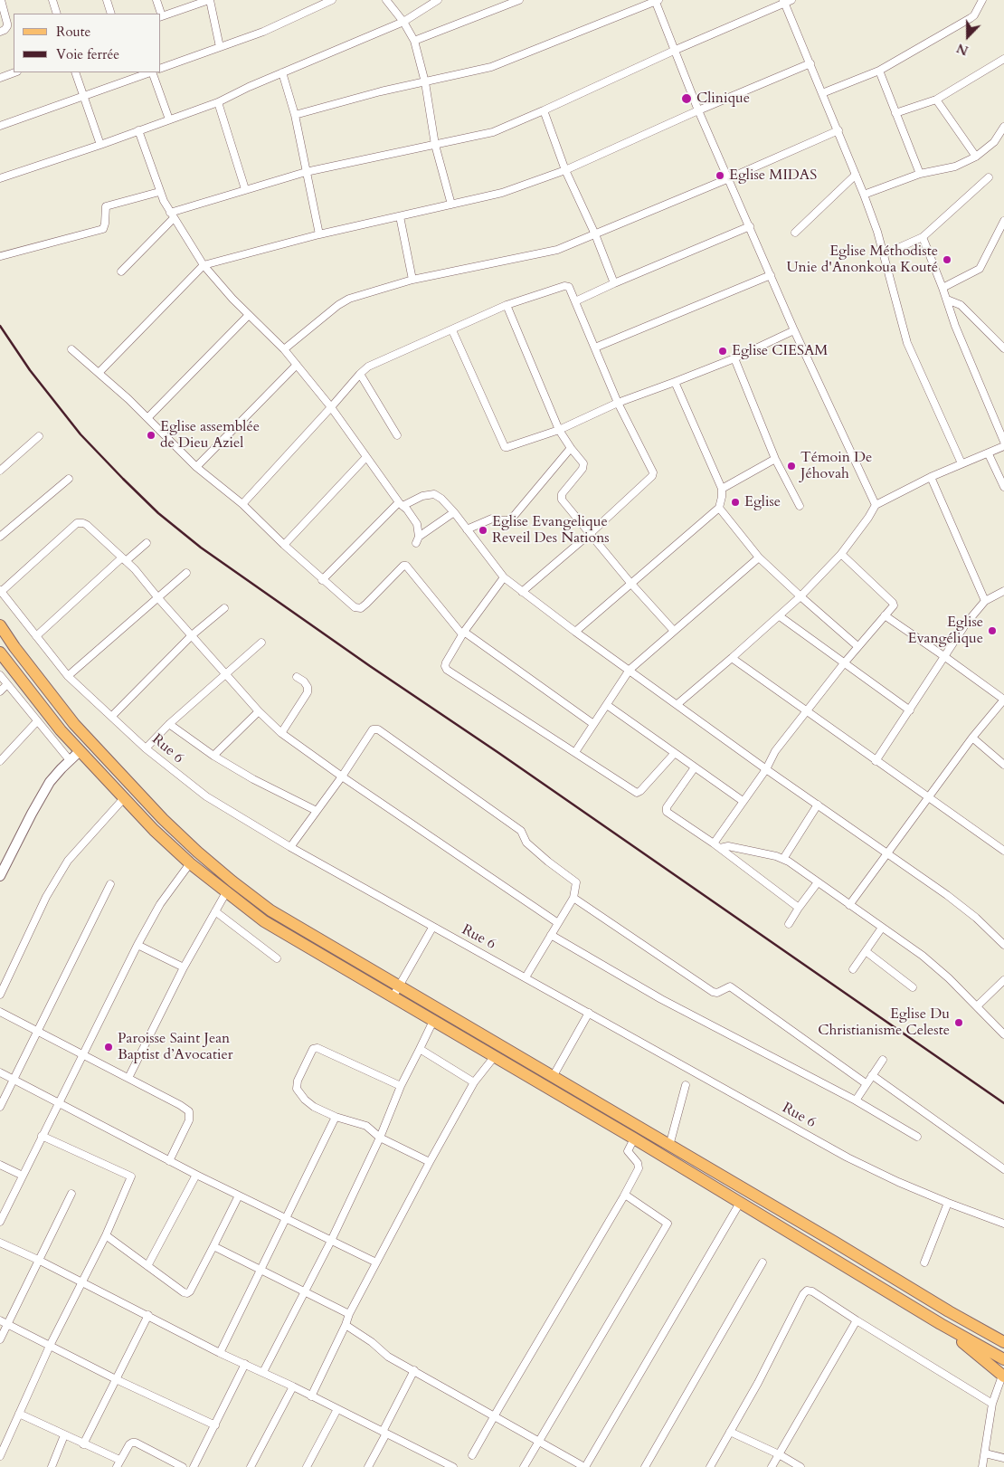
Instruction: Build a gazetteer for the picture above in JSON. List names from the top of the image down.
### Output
{
  "streets": {
    "street": ["Rue 6"]
  },
  "places": [
    "Clinique",
    "Eglise MIDAS",
    "Eglise Méthodiste Unie d'Anonkoua Kouté",
    "Eglise CIESAM",
    "Eglise assemblée de Dieu Aziel",
    "Témoin De Jéhovah",
    "Eglise",
    "Eglise Evangelique Reveil Des Nations",
    "Eglise Evangélique",
    "Eglise Du Christianisme Celeste",
    "Paroisse Saint Jean Baptist d’Avocatier"
  ],
  "legend": ["Route", "Voie ferrée"],
  "north": "bottom"
}
